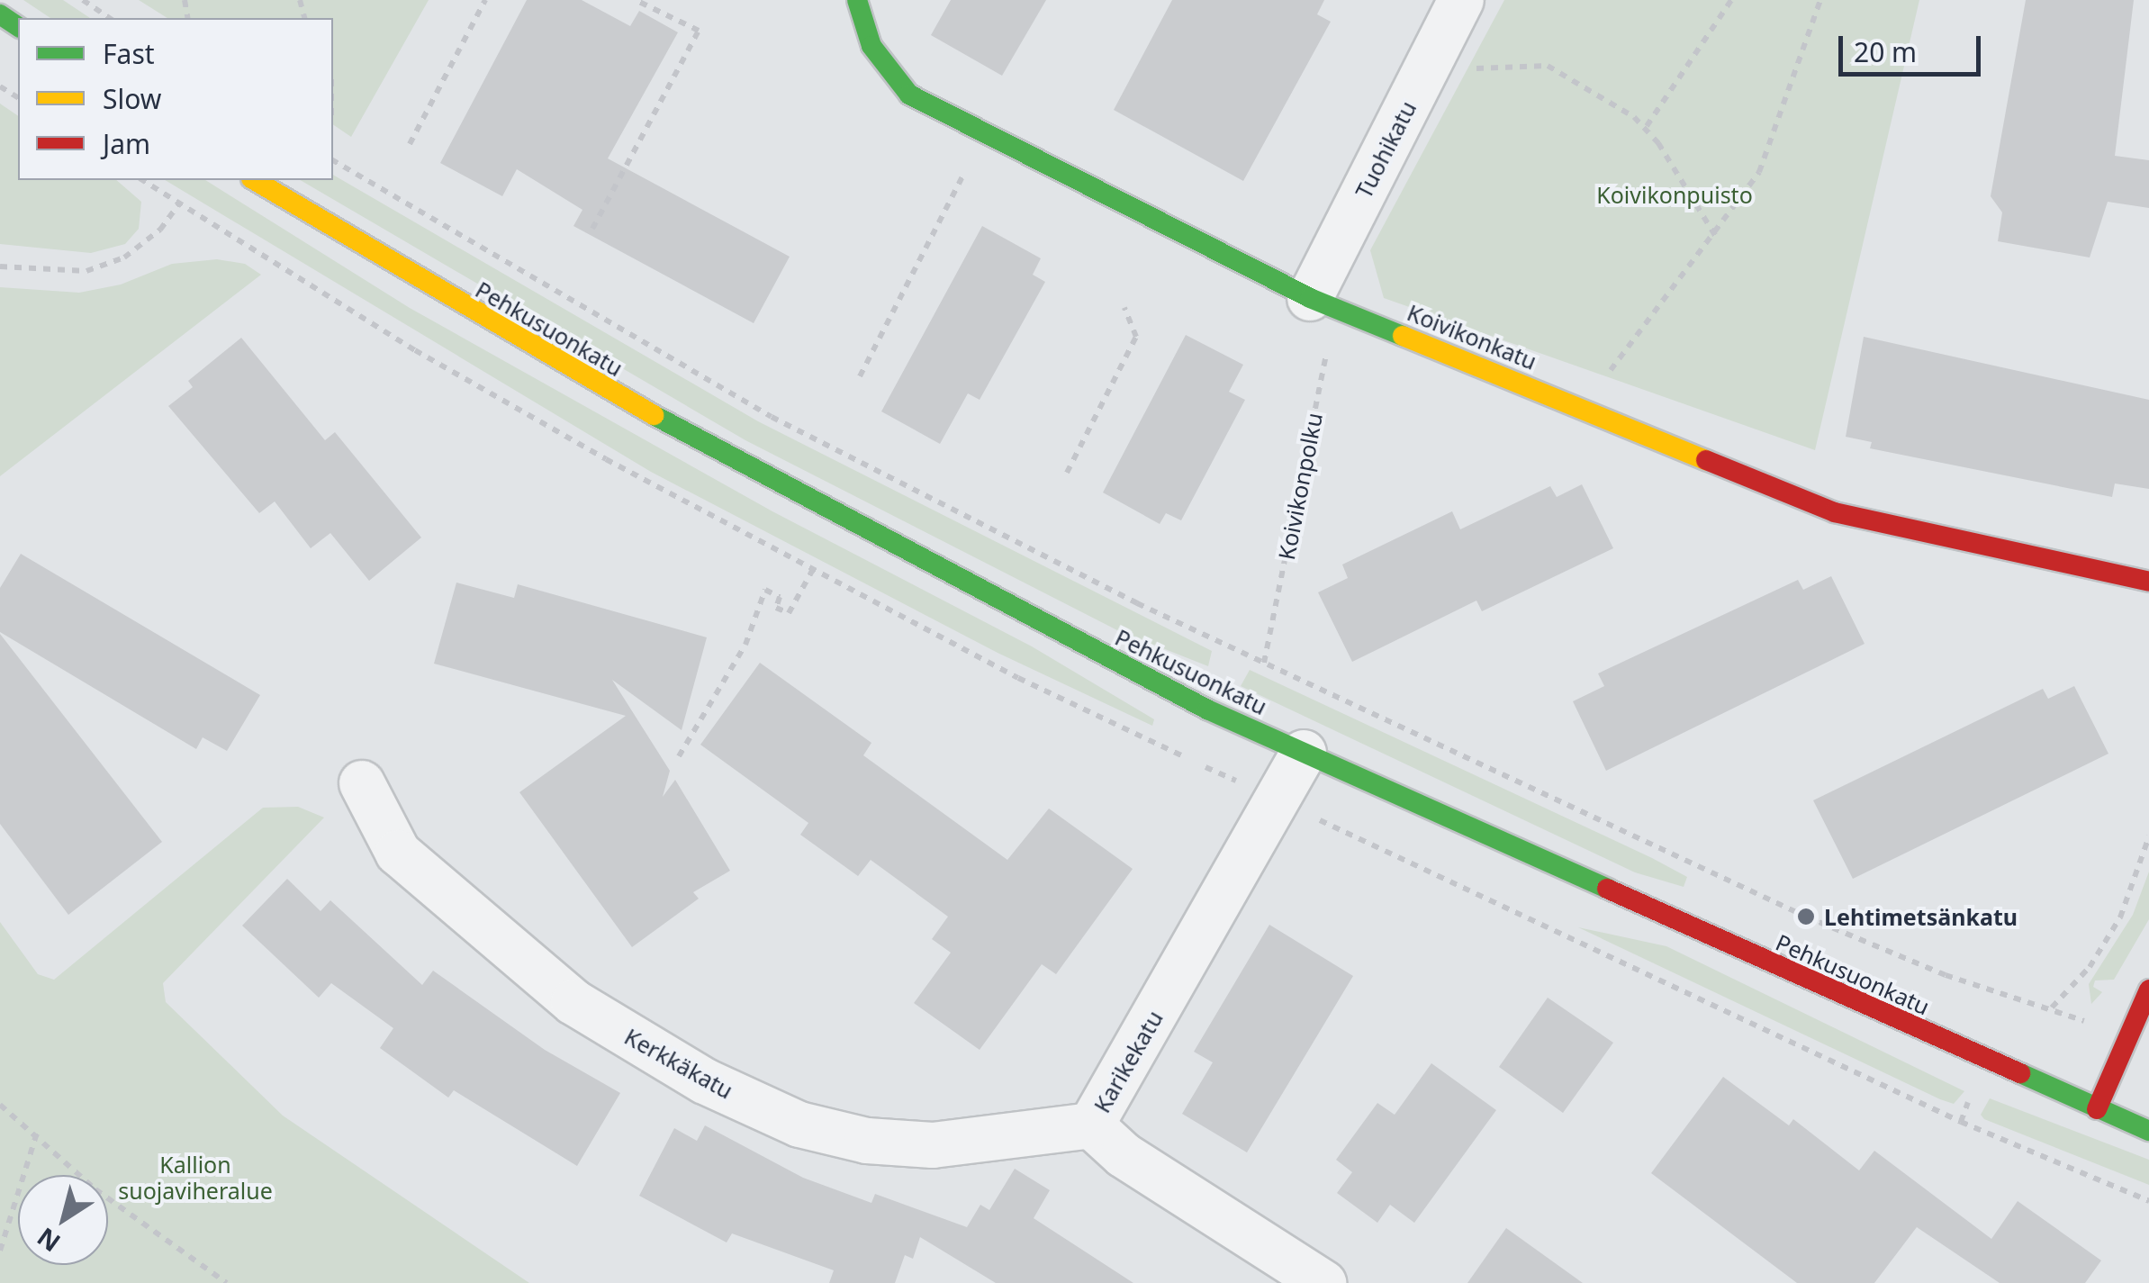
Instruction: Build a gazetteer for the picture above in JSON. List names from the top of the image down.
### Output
{
  "streets": {
    "main road": ["Pehkusuonkatu", "Koivikonkatu"],
    "street": ["Tuohikatu", "Karikekatu", "Kerkkäkatu"],
    "path": ["Koivikonpolku"]
  },
  "crossings": [
    ["Tuohikatu", "Koivikonkatu"],
    ["Tuohikatu", "Koivikonpolku"],
    ["Pehkusuonkatu", "Karikekatu"],
    ["Koivikonkatu", "Koivikonpolku"],
    ["Karikekatu", "Kerkkäkatu"]
  ],
  "parks": ["Koivikonpuisto", "Kallion suojaviheralue"],
  "places": ["Lehtimetsänkatu"],
  "legend": ["Fast", "Slow", "Jam"],
  "scale_bar": "20 m",
  "north": "bottom left"
}
